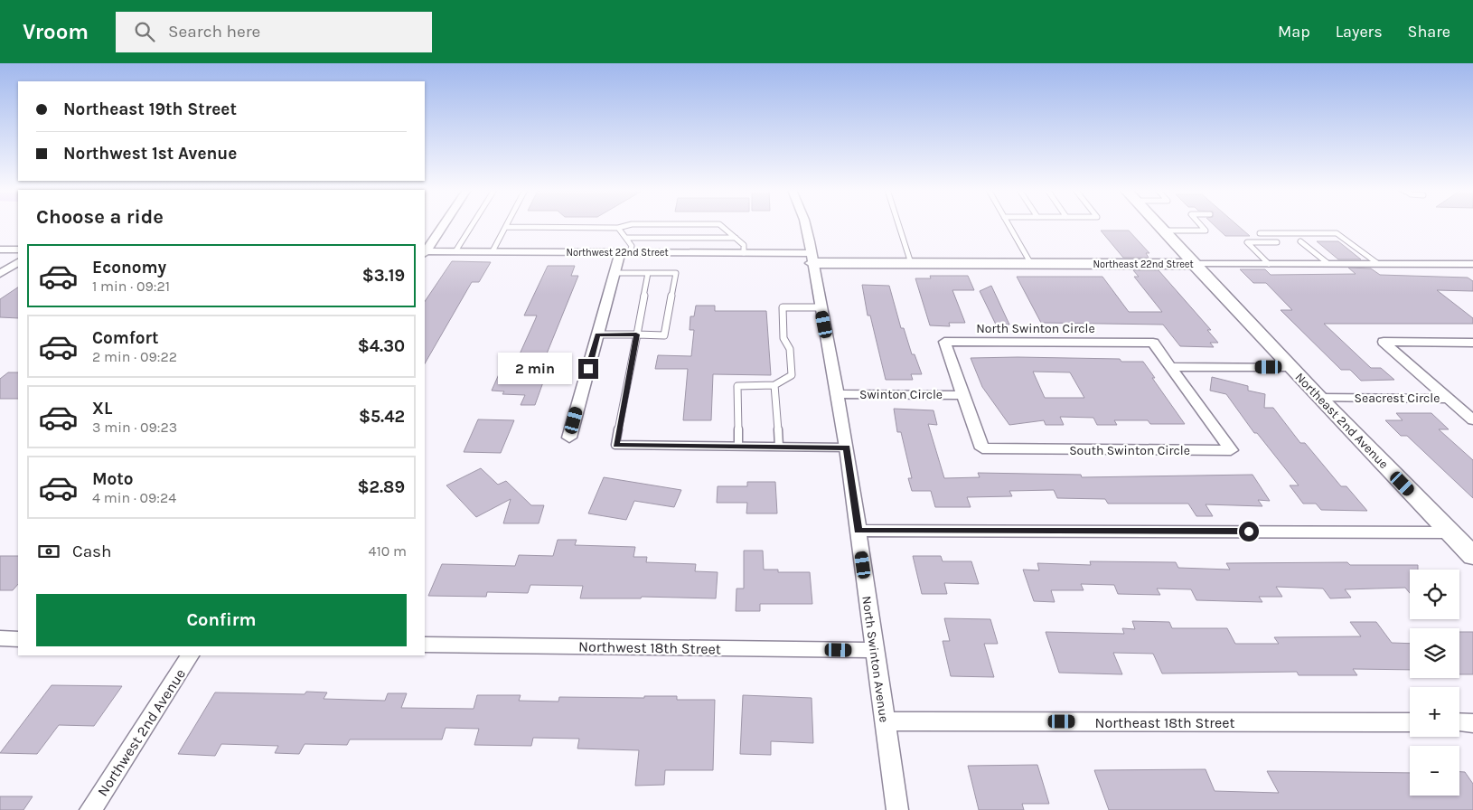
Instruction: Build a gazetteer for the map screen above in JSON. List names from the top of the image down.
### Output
{
  "streets": {
    "street": [
      "Northwest 22nd Street",
      "Northeast 22nd Street",
      "North Swinton Circle",
      "Swinton Circle",
      "Seacrest Circle",
      "Northeast 2nd Avenue",
      "South Swinton Circle",
      "Northwest 18th Street",
      "North Swinton Avenue",
      "Northeast 18th Street",
      "Northwest 2nd Avenue"
    ]
  },
  "crossings": [
    ["Northwest 22nd Street", "Northeast 22nd Street"],
    ["Northwest 22nd Street", "North Swinton Avenue"],
    ["Northeast 22nd Street", "Northeast 2nd Avenue"],
    ["Northeast 22nd Street", "North Swinton Avenue"],
    ["North Swinton Circle", "Swinton Circle"],
    ["North Swinton Circle", "South Swinton Circle"],
    ["Swinton Circle", "South Swinton Circle"],
    ["Swinton Circle", "North Swinton Avenue"],
    ["Seacrest Circle", "Northeast 2nd Avenue"],
    ["Northwest 18th Street", "North Swinton Avenue"],
    ["North Swinton Avenue", "Northeast 18th Street"]
  ],
  "page": {
    "header": "Vroom",
    "search": "Search here",
    "nav": ["Map", "Layers", "Share"],
    "banner": ["Northeast 19th Street", "Northwest 1st Avenue"],
    "heading": "Choose a ride",
    "list": [
      {
        "name": "Economy",
        "note": "1 min · 09:21",
        "value": "$3.19"
      },
      {
        "name": "Comfort",
        "note": "2 min · 09:22",
        "value": "$4.30"
      },
      {
        "name": "XL",
        "note": "3 min · 09:23",
        "value": "$5.42"
      },
      {
        "name": "Moto",
        "note": "4 min · 09:24",
        "value": "$2.89"
      }
    ],
    "bubble": "2 min",
    "pay": ["Cash", "410 m"],
    "map_buttons": ["+", "−"],
    "buttons": "Confirm"
  }
}
